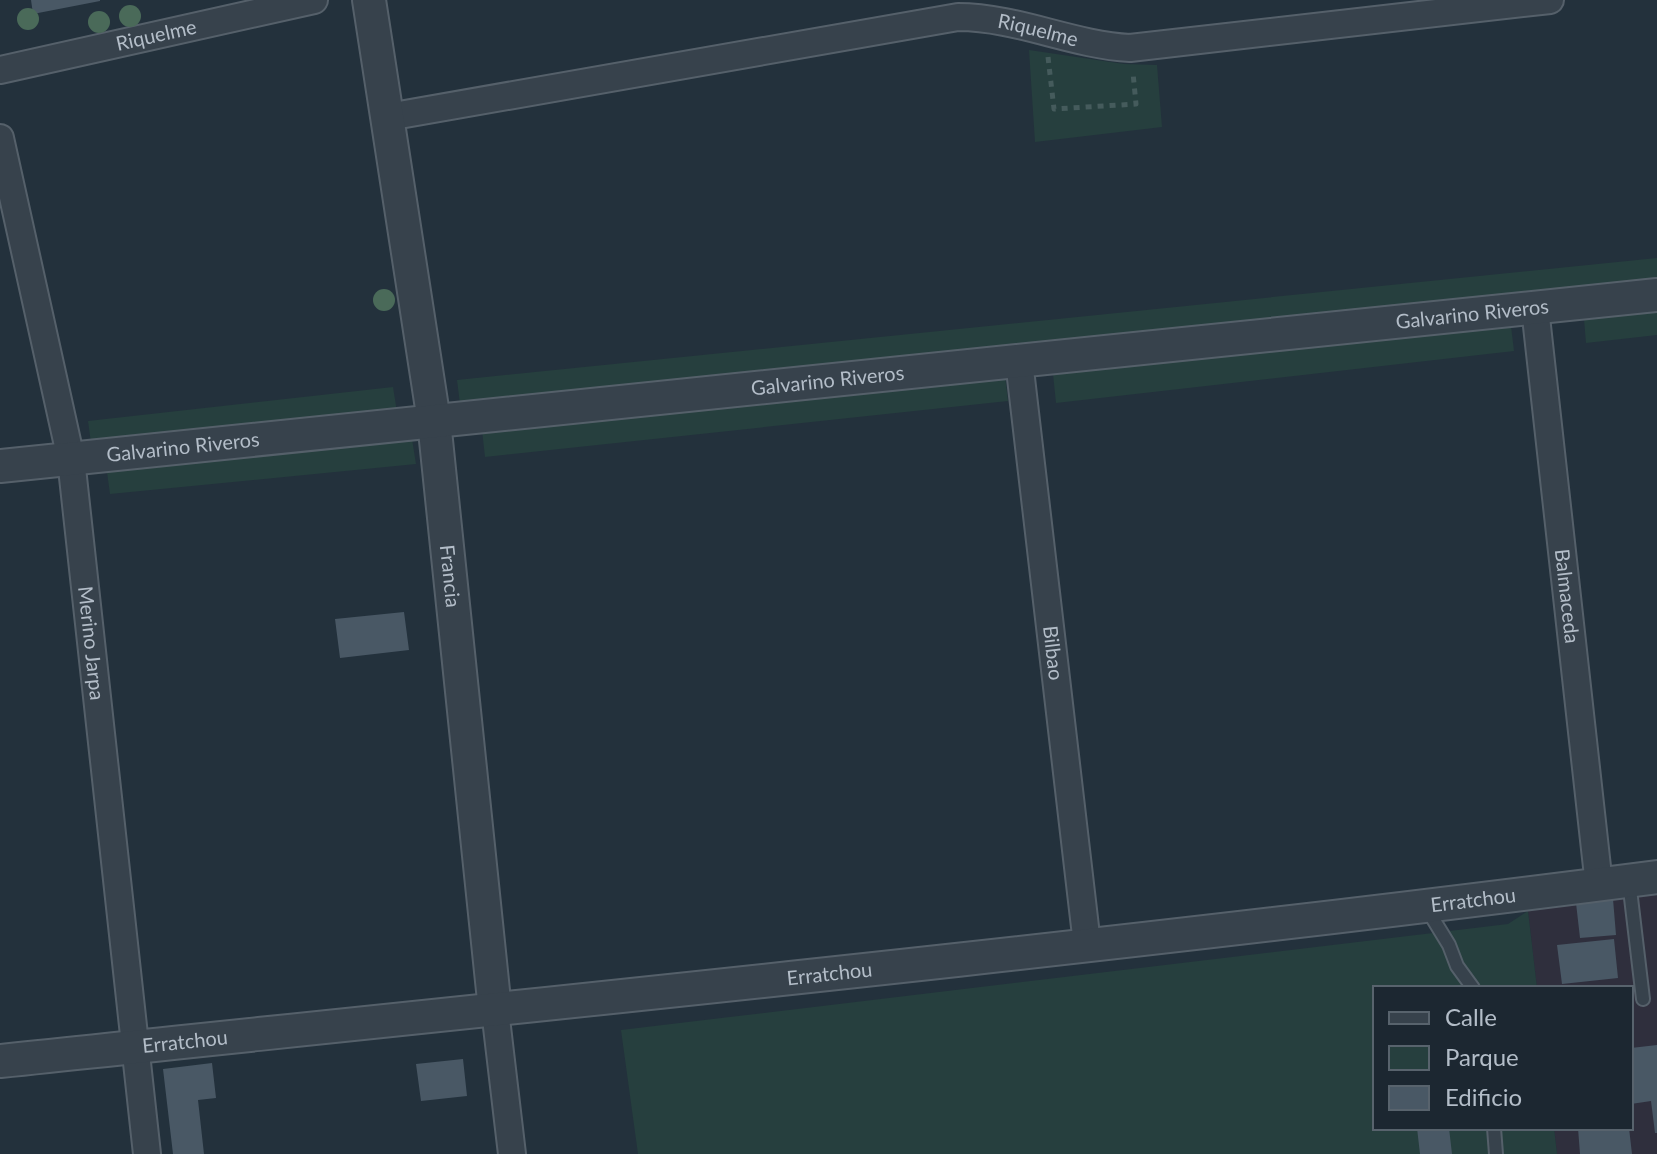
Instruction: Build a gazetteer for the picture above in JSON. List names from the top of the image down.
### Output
{
  "streets": {
    "street": [
      "Riquelme",
      "Galvarino Riveros",
      "Francia",
      "Balmaceda",
      "Merino Jarpa",
      "Bilbao",
      "Erratchou"
    ]
  },
  "crossings": [
    ["Riquelme", "Francia"],
    ["Galvarino Riveros", "Francia"],
    ["Galvarino Riveros", "Balmaceda"],
    ["Galvarino Riveros", "Merino Jarpa"],
    ["Galvarino Riveros", "Bilbao"],
    ["Francia", "Erratchou"],
    ["Balmaceda", "Erratchou"],
    ["Merino Jarpa", "Erratchou"],
    ["Bilbao", "Erratchou"]
  ],
  "legend": ["Calle", "Parque", "Edificio"]
}
